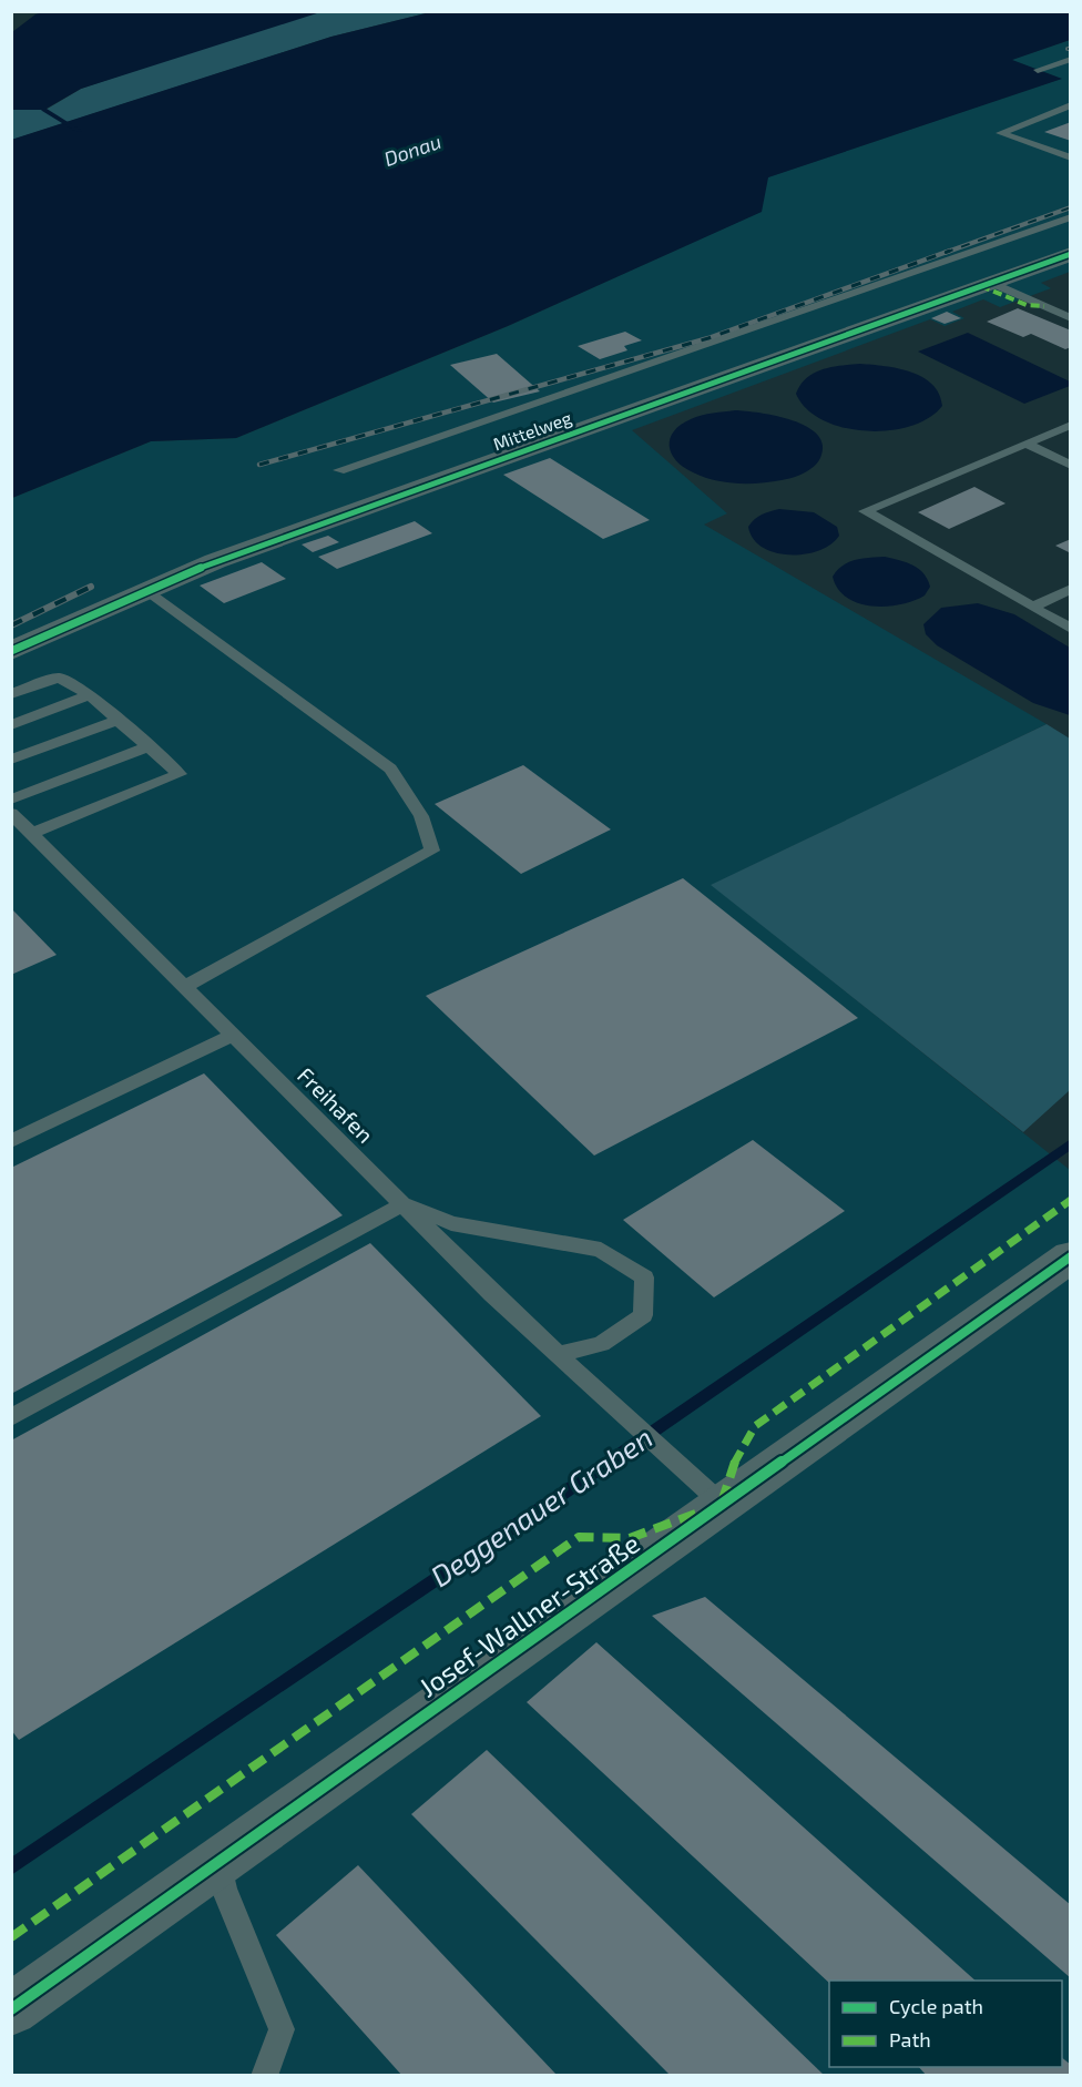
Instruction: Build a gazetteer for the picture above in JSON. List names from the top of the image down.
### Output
{
  "streets": {
    "street": ["Mittelweg", "Josef-Wallner-Straße"],
    "lane": ["Freihafen"]
  },
  "crossings": [
    ["Freihafen", "Josef-Wallner-Straße"]
  ],
  "water": ["Donau", "Deggenauer Graben"],
  "legend": ["Cycle path", "Path"]
}
